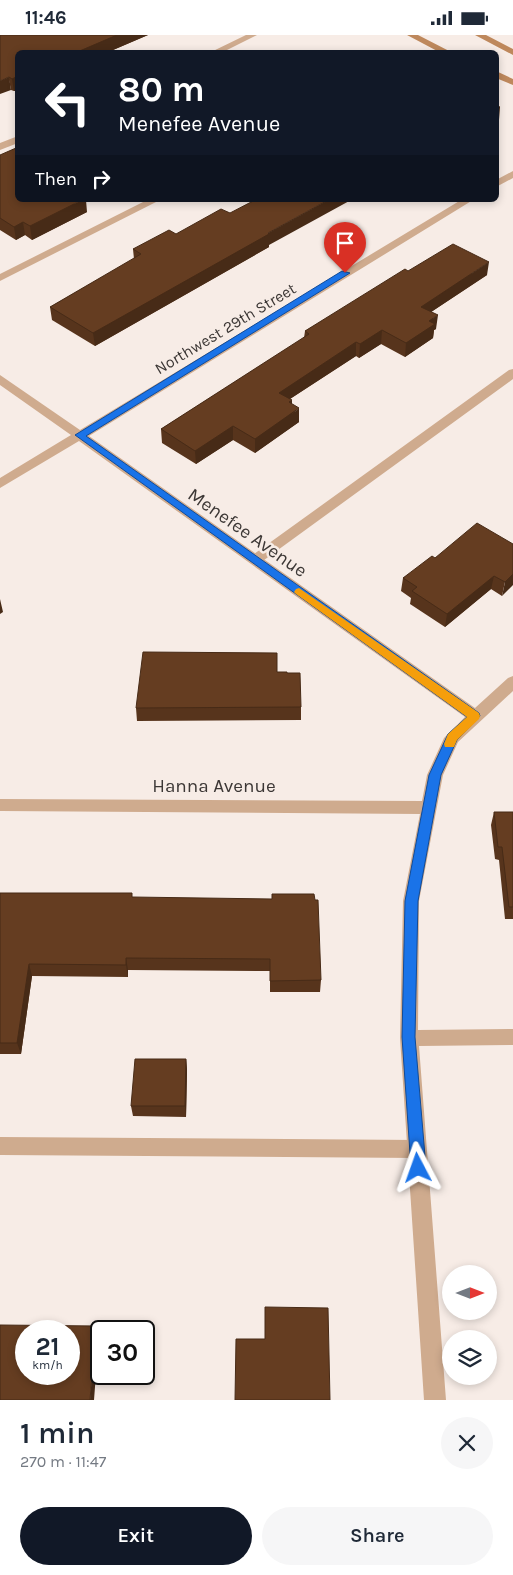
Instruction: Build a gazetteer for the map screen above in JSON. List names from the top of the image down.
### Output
{
  "streets": {
    "street": ["Northwest 29th Street", "Menefee Avenue", "Hanna Avenue"]
  },
  "crossings": [
    ["Northwest 29th Street", "Menefee Avenue"]
  ],
  "north": "right",
  "page": {
    "status": "11:46",
    "turn": ["80 m", "Menefee Avenue"],
    "then": "Then",
    "speed": "21 km/h",
    "limit": "30",
    "heading": ["1 min", "270 m · 11:47"],
    "buttons": ["Exit", "Share"]
  }
}
